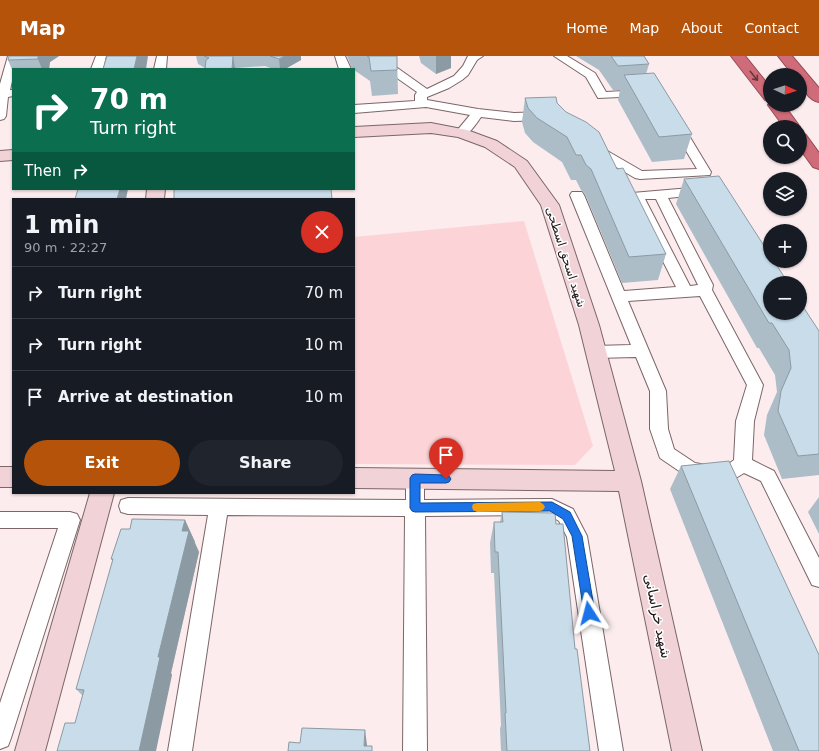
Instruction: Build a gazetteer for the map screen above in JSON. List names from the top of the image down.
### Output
{
  "streets": {
    "street": ["شهید اسحق اسطحی", "شهید خراسانی"]
  },
  "crossings": [
    ["شهید اسحق اسطحی", "شهید خراسانی"]
  ],
  "north": "right",
  "page": {
    "header": "Map",
    "nav": [
      "Home",
      "Map",
      "About",
      "Contact"
    ],
    "map_buttons": ["+", "−"],
    "turn": ["70 m", "Turn right"],
    "then": "Then",
    "heading": ["1 min", "90 m · 22:27"],
    "list": [
      {
        "name": "Turn right",
        "value": "70 m"
      },
      {
        "name": "Turn right",
        "value": "10 m"
      },
      {
        "name": "Arrive at destination",
        "value": "10 m"
      }
    ],
    "buttons": ["Exit", "Share"]
  }
}
